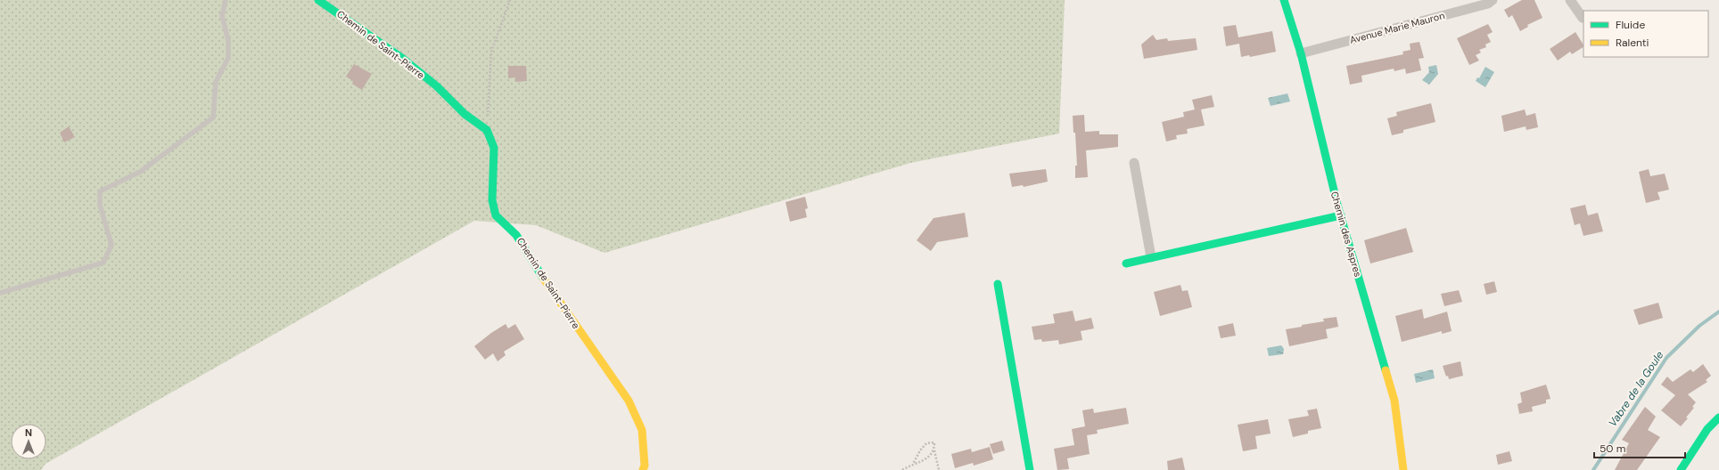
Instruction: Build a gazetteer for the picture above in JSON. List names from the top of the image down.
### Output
{
  "streets": {
    "street": ["Avenue Marie Mauron", "Chemin de Saint-Pierre", "Chemin des Aspres"]
  },
  "crossings": [
    ["Avenue Marie Mauron", "Chemin des Aspres"]
  ],
  "water": ["Vabre de la Goule"],
  "legend": ["Fluide", "Ralenti"],
  "scale_bar": "50 m",
  "north": "top"
}
